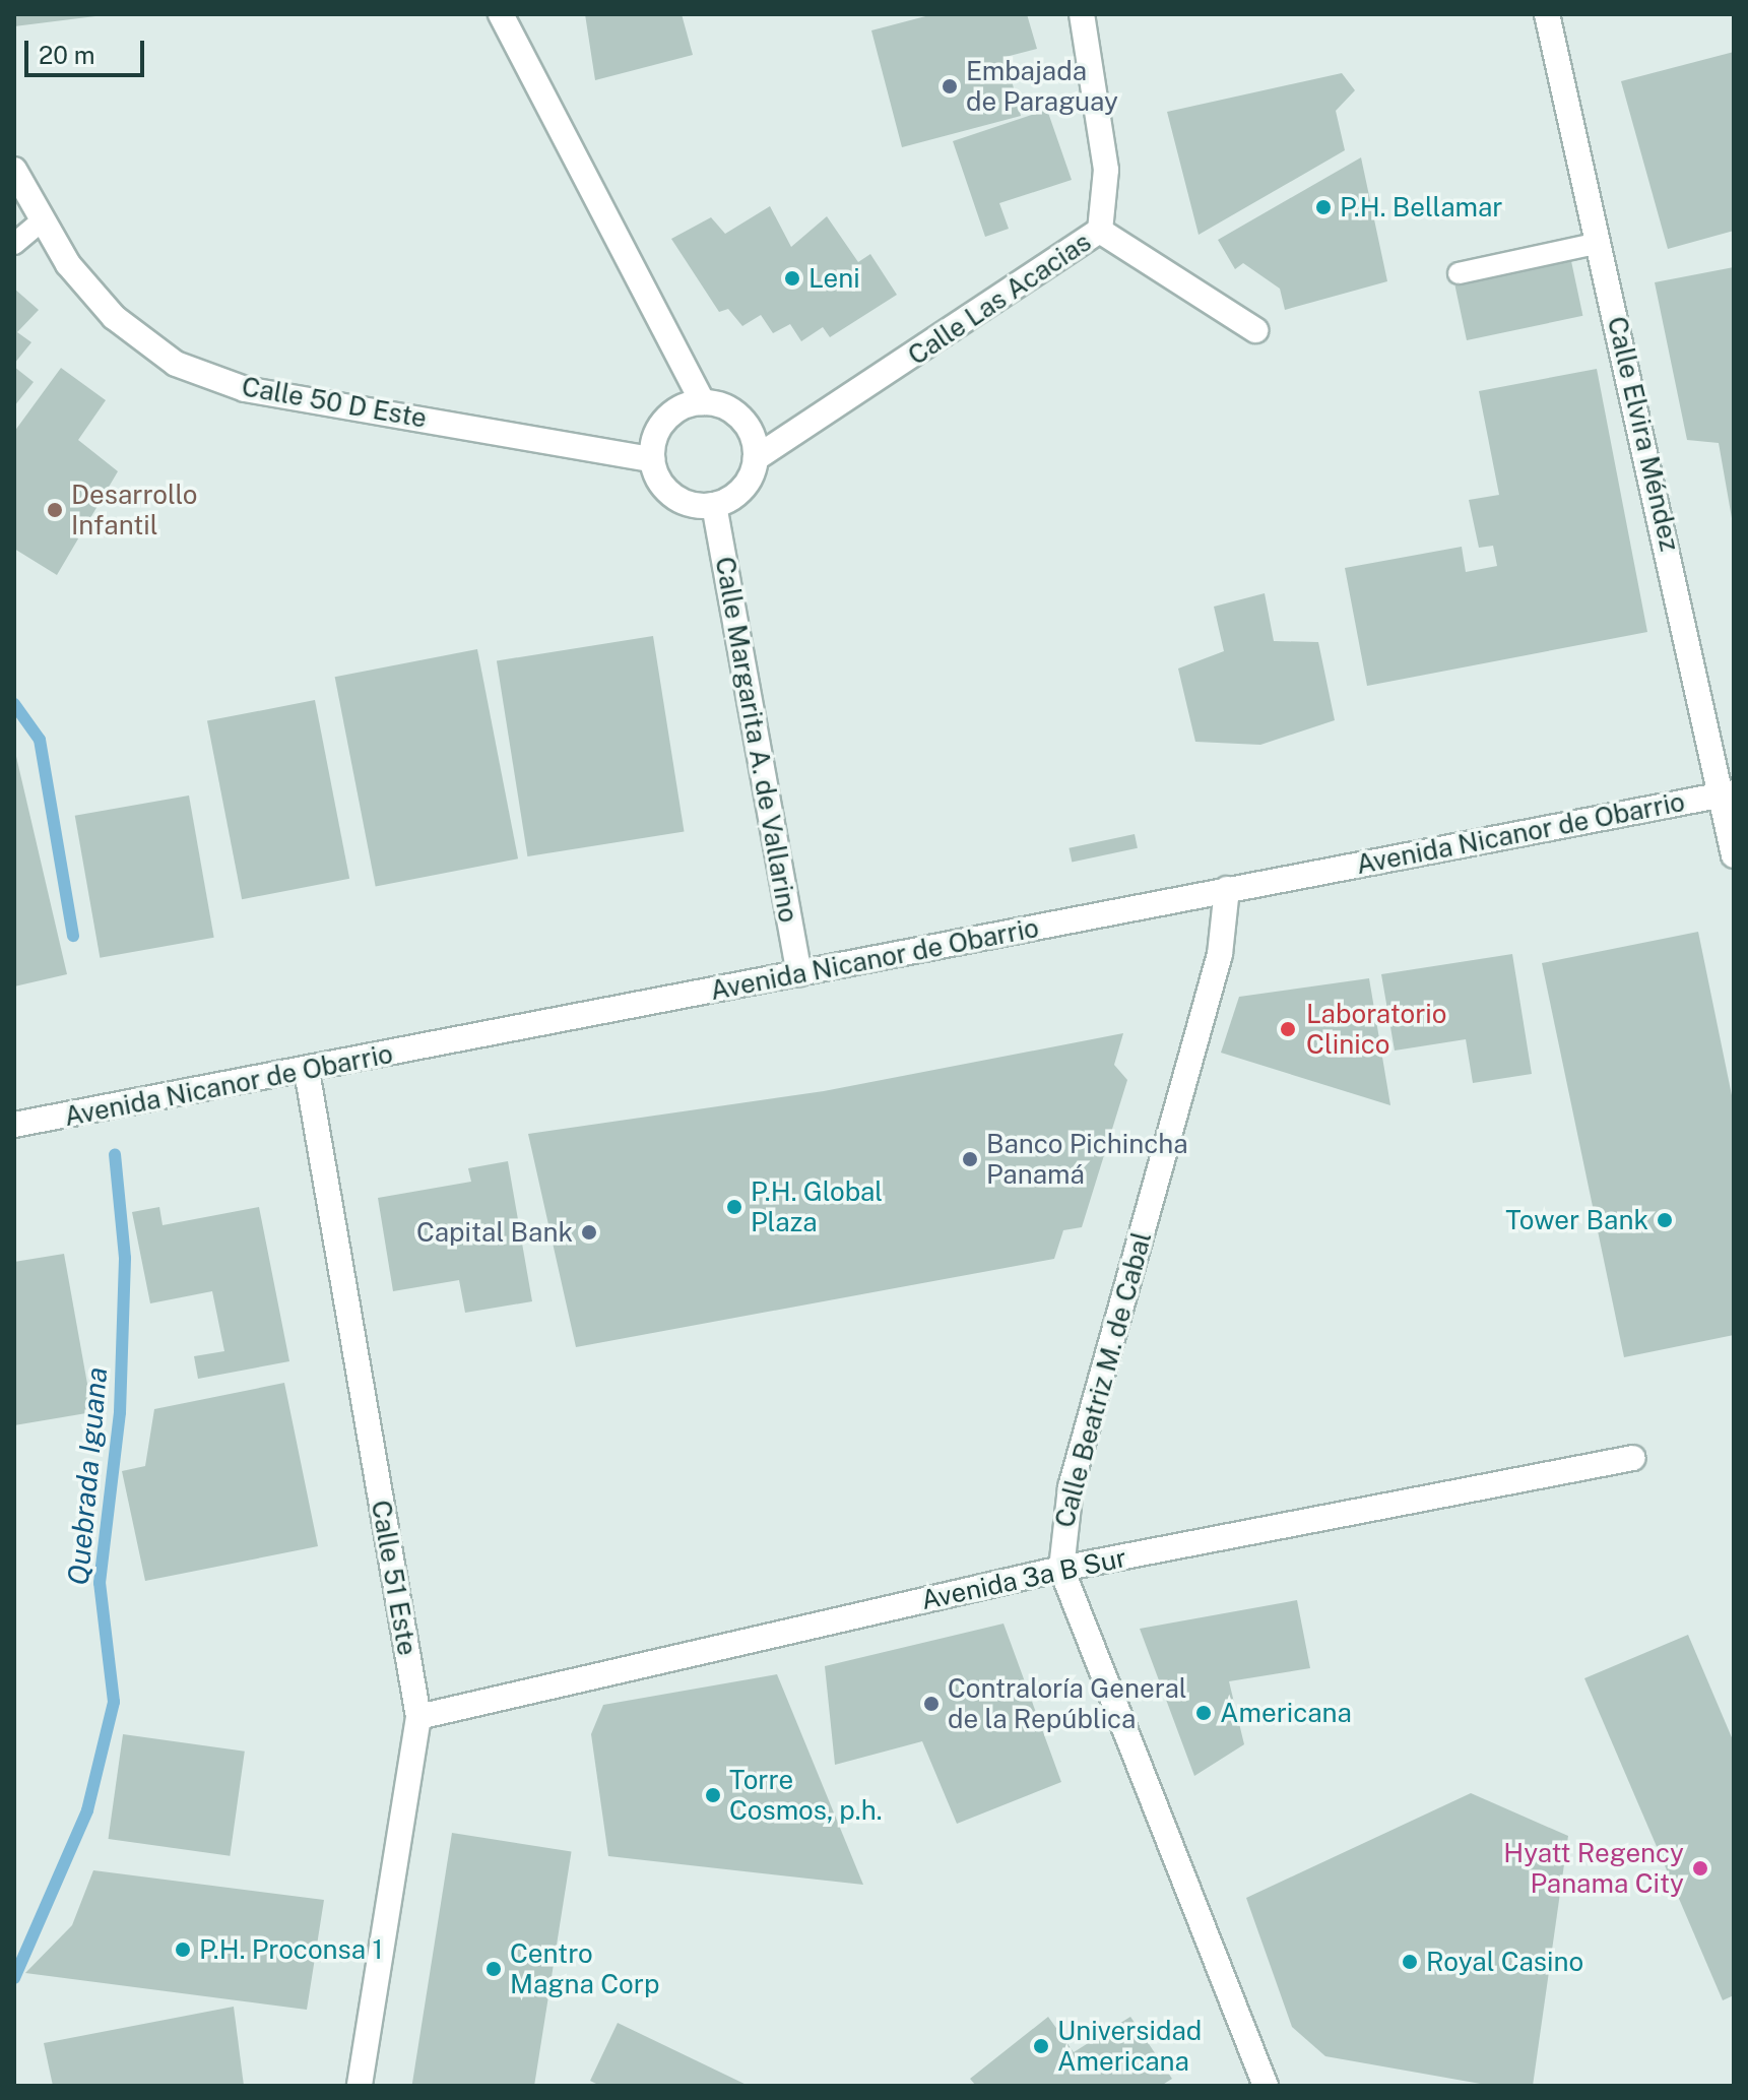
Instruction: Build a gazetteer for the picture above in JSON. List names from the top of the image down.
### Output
{
  "streets": {
    "street": [
      "Calle Las Acacias",
      "Calle 50 D Este",
      "Calle Elvira Méndez",
      "Calle Margarita A. de Vallarino",
      "Avenida Nicanor de Obarrio",
      "Calle Beatriz M. de Cabal",
      "Calle 51 Este",
      "Avenida 3a B Sur"
    ]
  },
  "crossings": [
    ["Calle Las Acacias", "Calle 50 D Este"],
    ["Calle Las Acacias", "Calle Margarita A. de Vallarino"],
    ["Calle 50 D Este", "Calle Margarita A. de Vallarino"],
    ["Calle Elvira Méndez", "Avenida Nicanor de Obarrio"],
    ["Calle Margarita A. de Vallarino", "Avenida Nicanor de Obarrio"],
    ["Avenida Nicanor de Obarrio", "Calle Beatriz M. de Cabal"],
    ["Avenida Nicanor de Obarrio", "Calle 51 Este"],
    ["Calle Beatriz M. de Cabal", "Avenida 3a B Sur"],
    ["Calle 51 Este", "Avenida 3a B Sur"]
  ],
  "water": ["Quebrada Iguana"],
  "places": [
    "Embajada de Paraguay",
    "P.H. Bellamar",
    "Leni",
    "Desarrollo Infantil",
    "Laboratorio Clinico",
    "Banco Pichincha Panamá",
    "P.H. Global Plaza",
    "Tower Bank",
    "Capital Bank",
    "Contraloría General de la República",
    "Americana",
    "Torre Cosmos, p.h.",
    "Hyatt Regency Panama City",
    "P.H. Proconsa 1",
    "Royal Casino",
    "Centro Magna Corp",
    "Universidad Americana"
  ],
  "scale_bar": "20 m"
}
